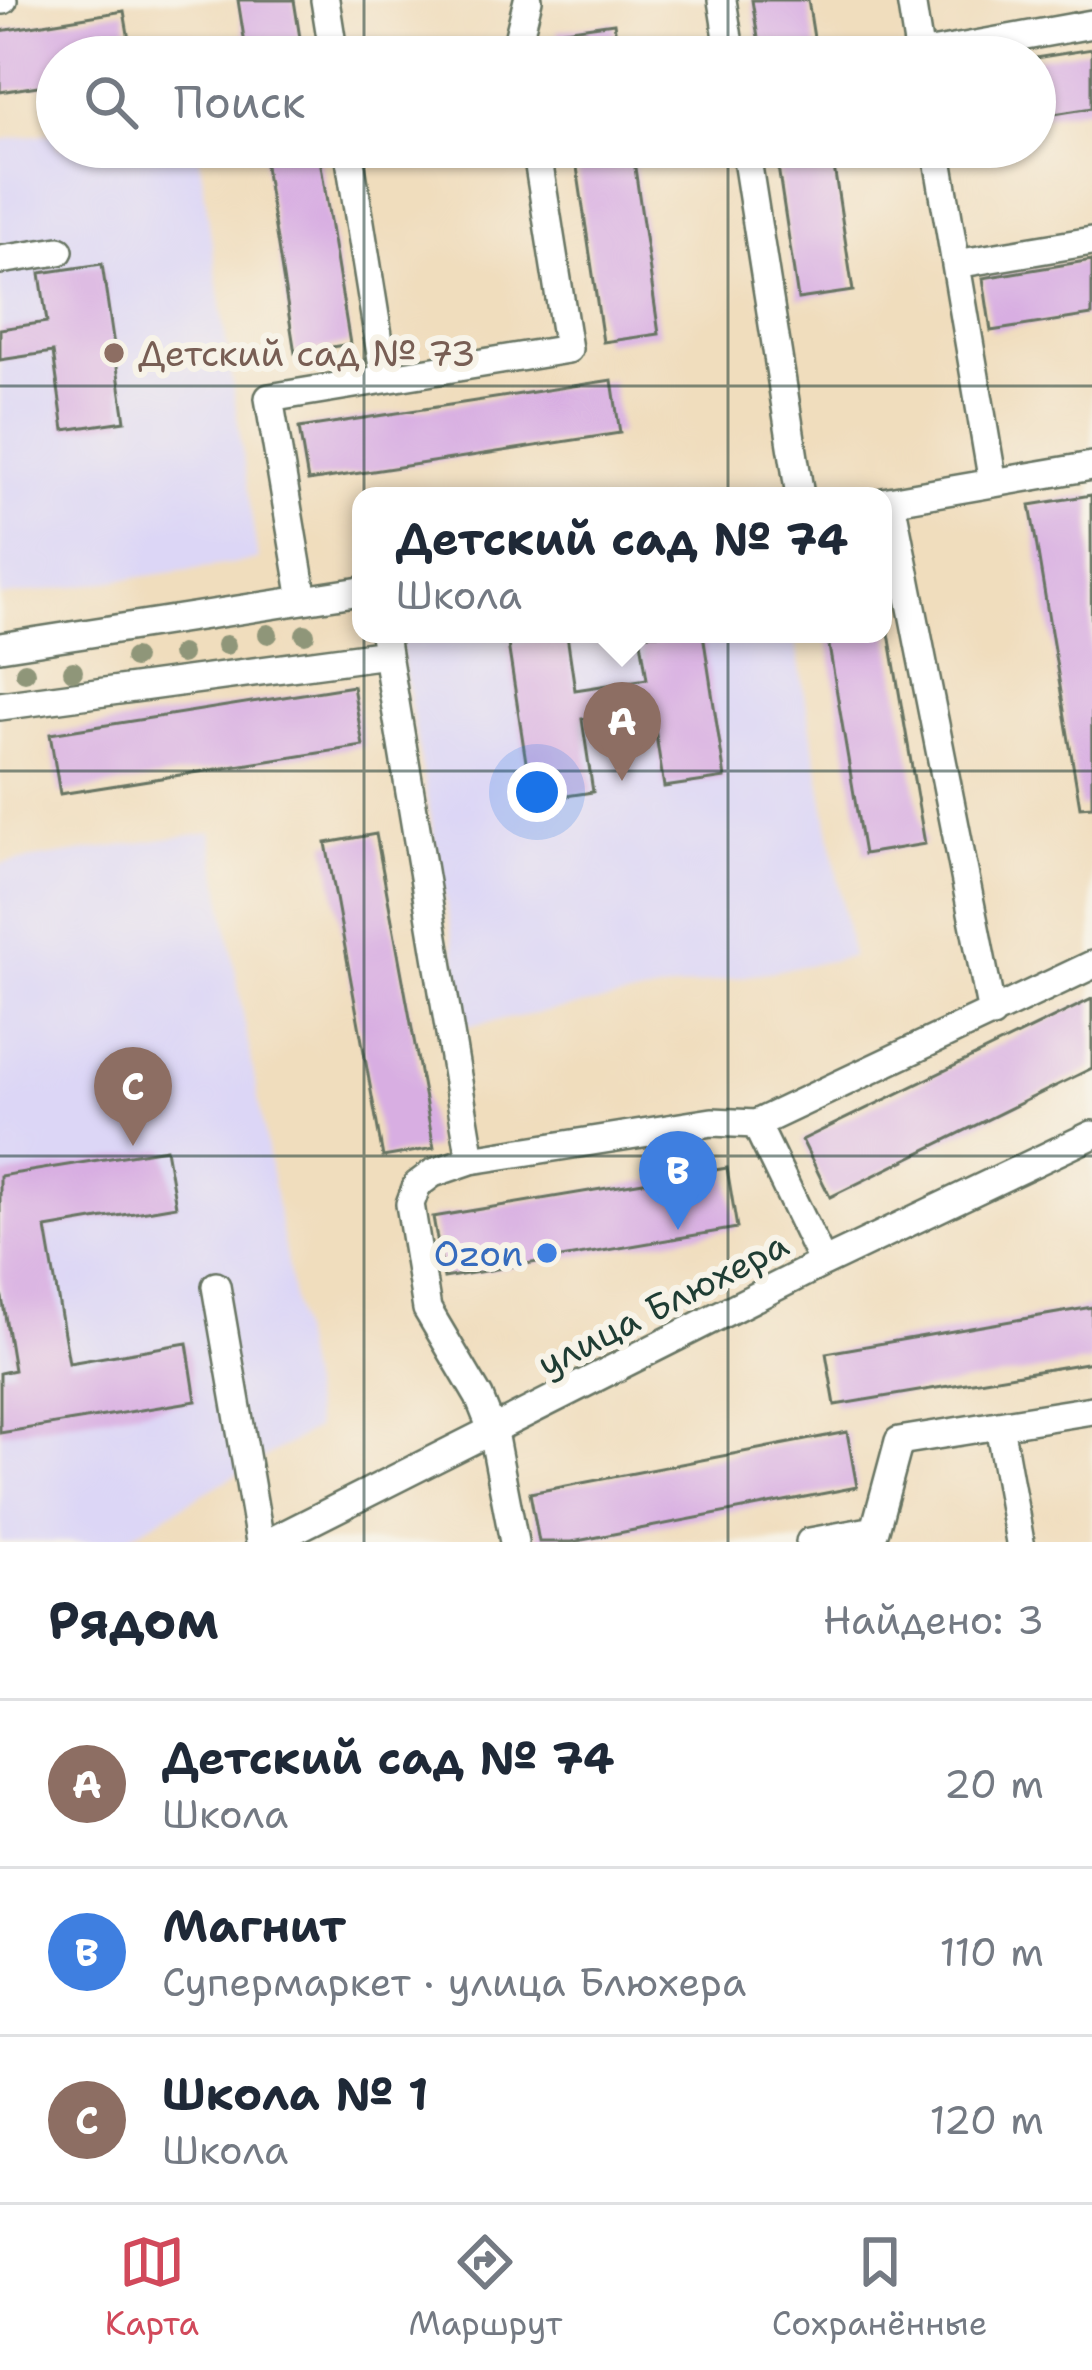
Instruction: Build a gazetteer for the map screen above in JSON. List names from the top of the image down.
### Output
{
  "streets": {
    "street": ["улица Блюхера"]
  },
  "places": ["Детский сад № 73", "Ozon"],
  "page": {
    "search": "Поиск",
    "popup": ["Детский сад № 74", "Школа"],
    "pins": ["A", "C", "B"],
    "heading": ["Рядом", "Найдено: 3"],
    "list": [
      {
        "mark": "A",
        "name": "Детский сад № 74",
        "note": "Школа",
        "value": "20 m"
      },
      {
        "mark": "B",
        "name": "Магнит",
        "note": "Супермаркет · улица Блюхера",
        "value": "110 m"
      },
      {
        "mark": "C",
        "name": "Школа № 1",
        "note": "Школа",
        "value": "120 m"
      }
    ],
    "nav": ["Карта", "Маршрут", "Сохранённые"]
  }
}
